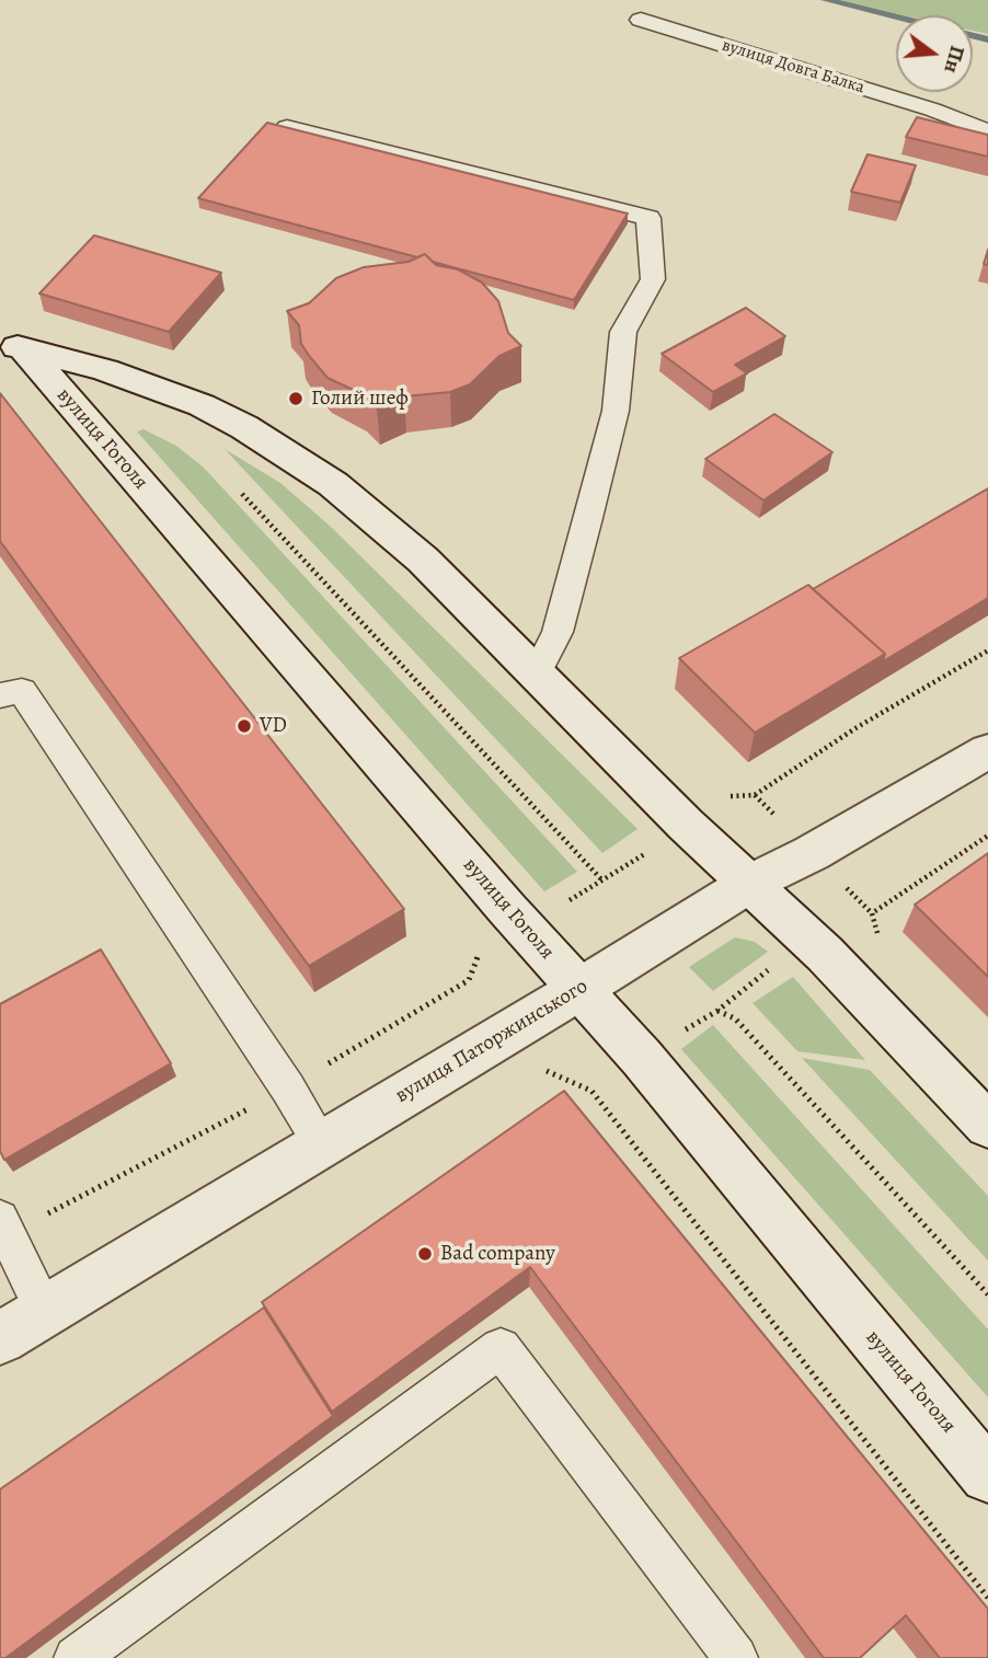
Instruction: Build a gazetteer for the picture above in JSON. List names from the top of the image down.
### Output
{
  "streets": {
    "main road": ["вулиця Гоголя", "вулиця Паторжинського"],
    "lane": ["вулиця Довга Балка"]
  },
  "crossings": [
    ["вулиця Гоголя", "вулиця Паторжинського"]
  ],
  "places": ["Голий шеф", "VD", "Bad company"],
  "north": "right"
}
